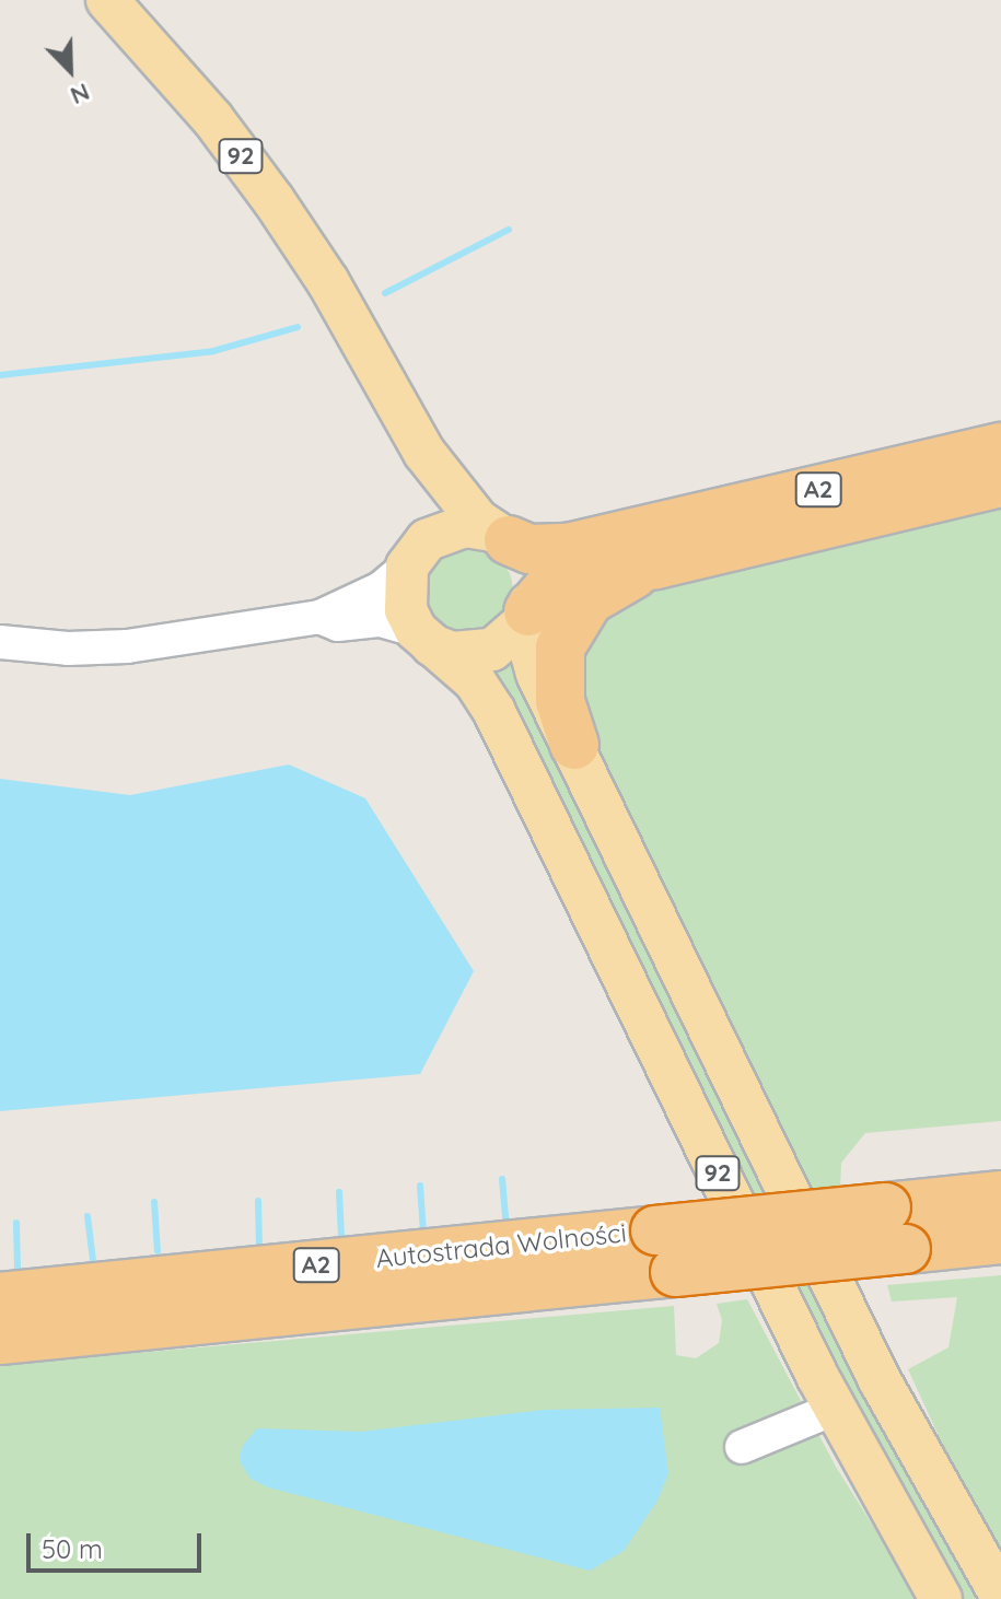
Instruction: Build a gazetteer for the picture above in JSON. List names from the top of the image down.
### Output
{
  "streets": {
    "highway": ["A2", "Autostrada Wolności"],
    "main road": ["92"]
  },
  "crossings": [
    ["92", "A2"]
  ],
  "scale_bar": "50 m",
  "north": "bottom right"
}
